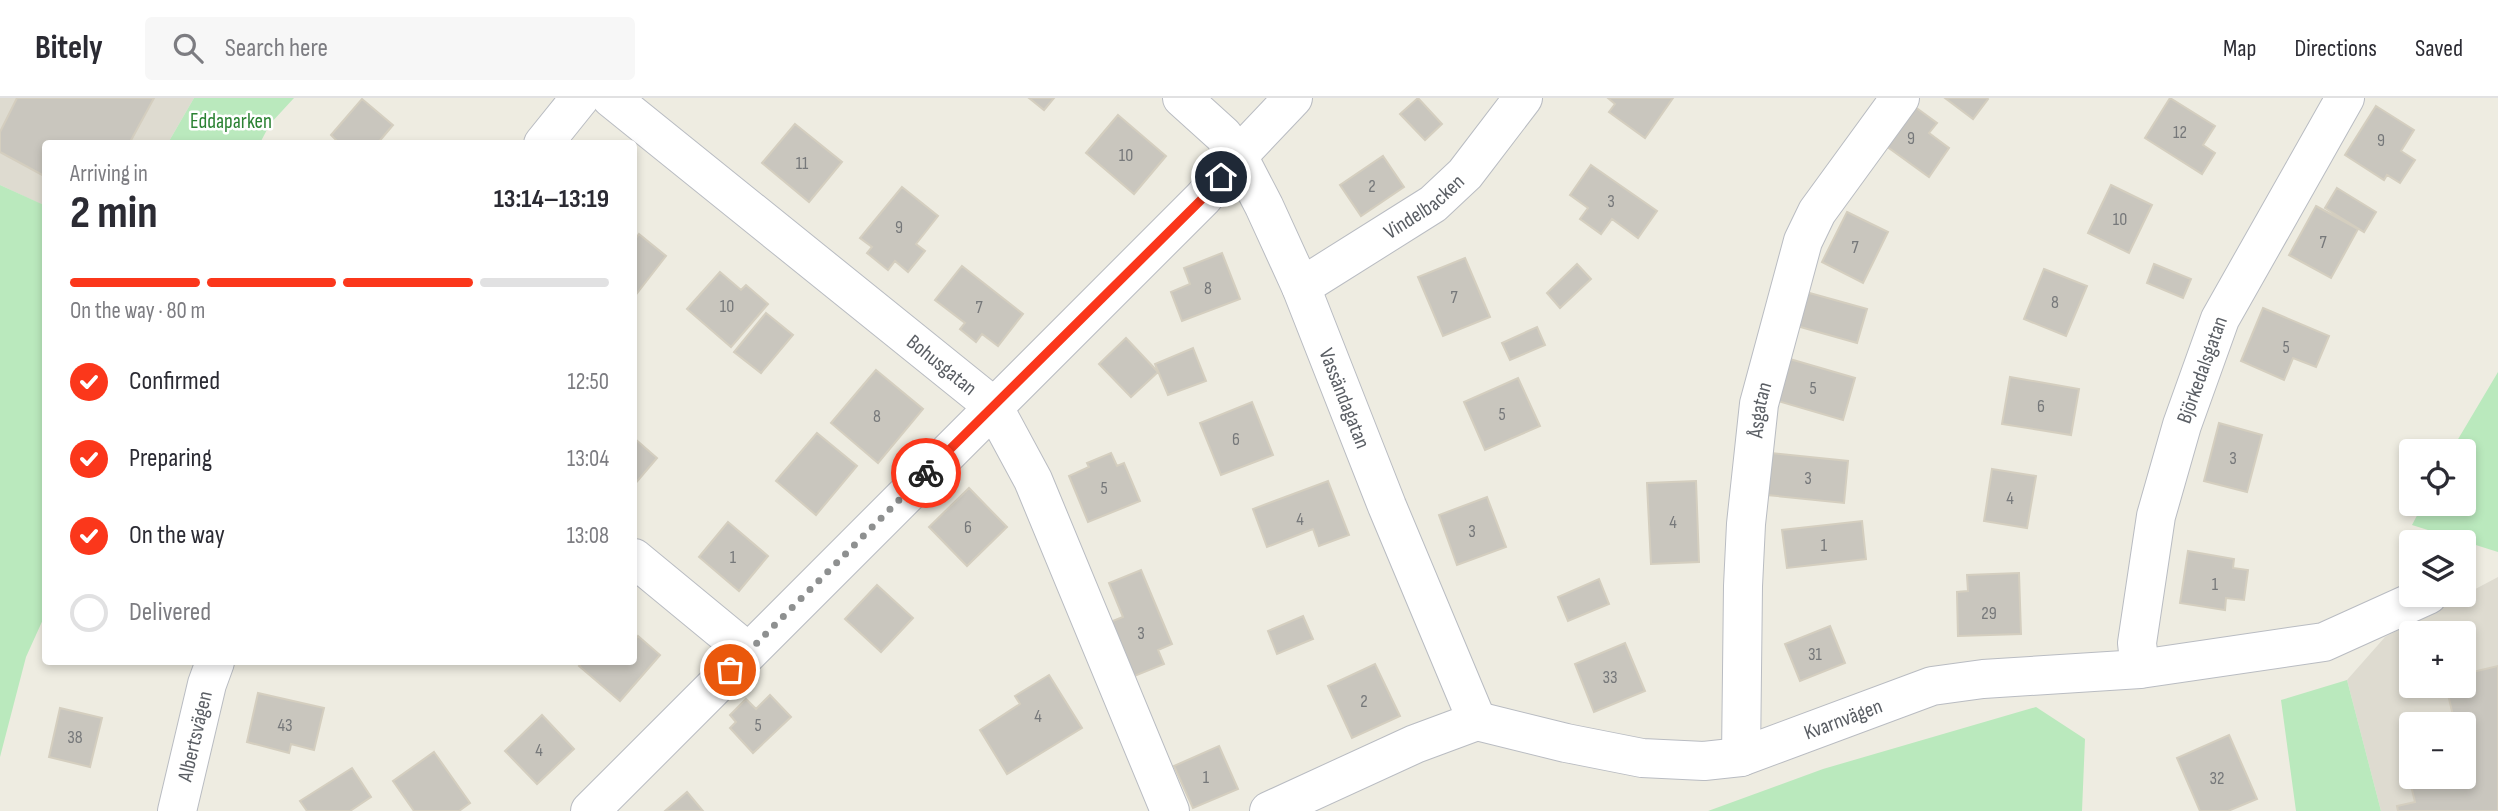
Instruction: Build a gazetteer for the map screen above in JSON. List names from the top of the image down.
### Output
{
  "streets": {
    "street": [
      "Vindelbacken",
      "Bohusgatan",
      "Björkedalsgatan",
      "Vassändagatan",
      "Åsgatan",
      "Kvarnvägen",
      "Albertsvägen"
    ]
  },
  "crossings": [
    ["Vindelbacken", "Vassändagatan"],
    ["Björkedalsgatan", "Kvarnvägen"],
    ["Vassändagatan", "Kvarnvägen"],
    ["Åsgatan", "Kvarnvägen"]
  ],
  "parks": ["Eddaparken"],
  "house_numbers": [
    "12",
    "9",
    "9",
    "10",
    "11",
    "2",
    "3",
    "10",
    "9",
    "7",
    "7",
    "8",
    "7",
    "8",
    "10",
    "7",
    "5",
    "5",
    "6",
    "5",
    "8",
    "6",
    "3",
    "3",
    "5",
    "4",
    "4",
    "4",
    "6",
    "3",
    "1",
    "1",
    "1",
    "29",
    "3",
    "31",
    "33",
    "2",
    "4",
    "43",
    "5",
    "38",
    "4",
    "1",
    "32"
  ],
  "page": {
    "header": "Bitely",
    "search": "Search here",
    "nav": ["Map", "Directions", "Saved"],
    "heading": ["2 min", "Arriving in", "13:14–13:19"],
    "bar": "On the way · 80 m",
    "list": [
      ["Confirmed", "12:50"],
      ["Preparing", "13:04"],
      ["On the way", "13:08"],
      "Delivered"
    ],
    "map_buttons": ["+", "−"]
  }
}
